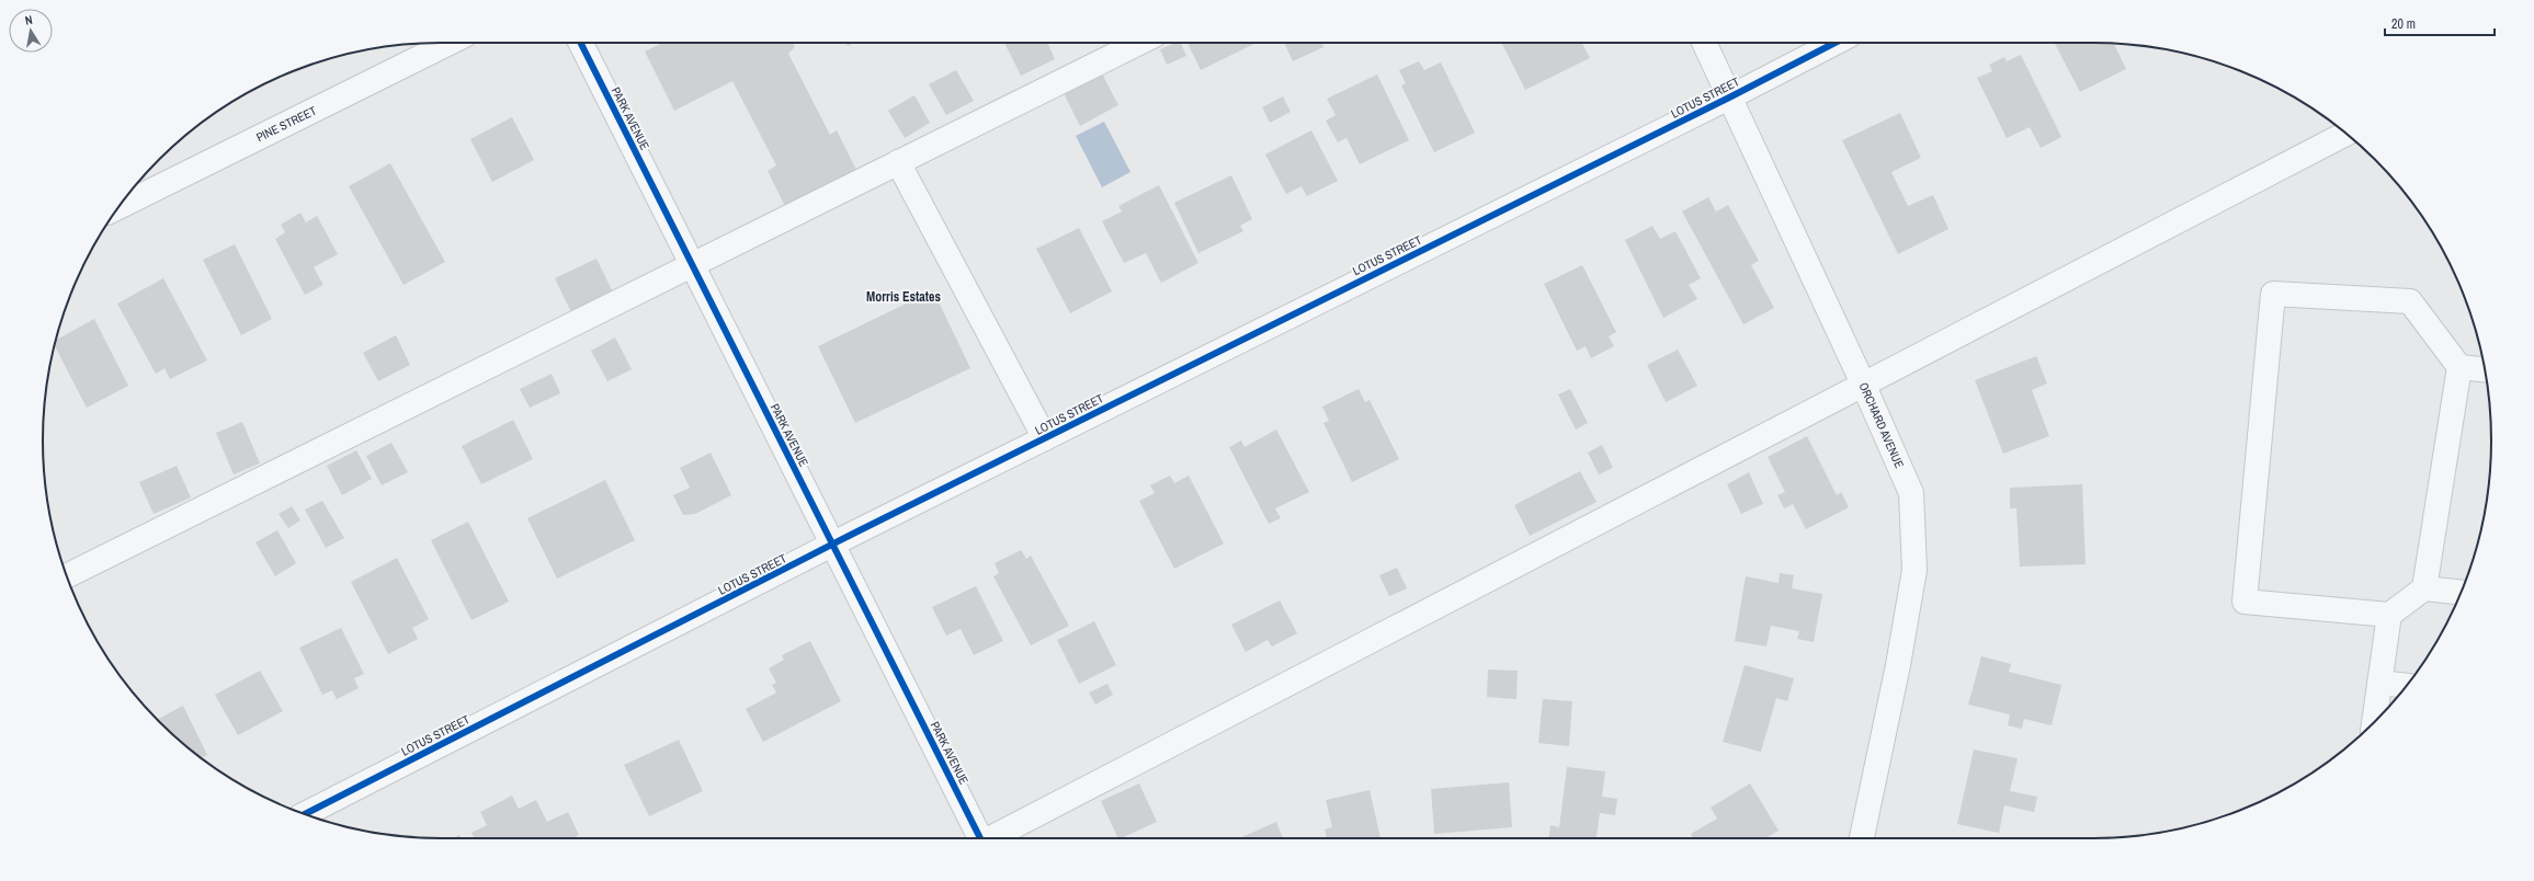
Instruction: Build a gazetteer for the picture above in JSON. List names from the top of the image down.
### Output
{
  "streets": {
    "street": [
      "LOTUS STREET",
      "PARK AVENUE",
      "PINE STREET",
      "ORCHARD AVENUE"
    ]
  },
  "crossings": [
    ["LOTUS STREET", "PARK AVENUE"],
    ["LOTUS STREET", "ORCHARD AVENUE"]
  ],
  "districts": ["Morris Estates"],
  "scale_bar": "20 m",
  "north": "top"
}
